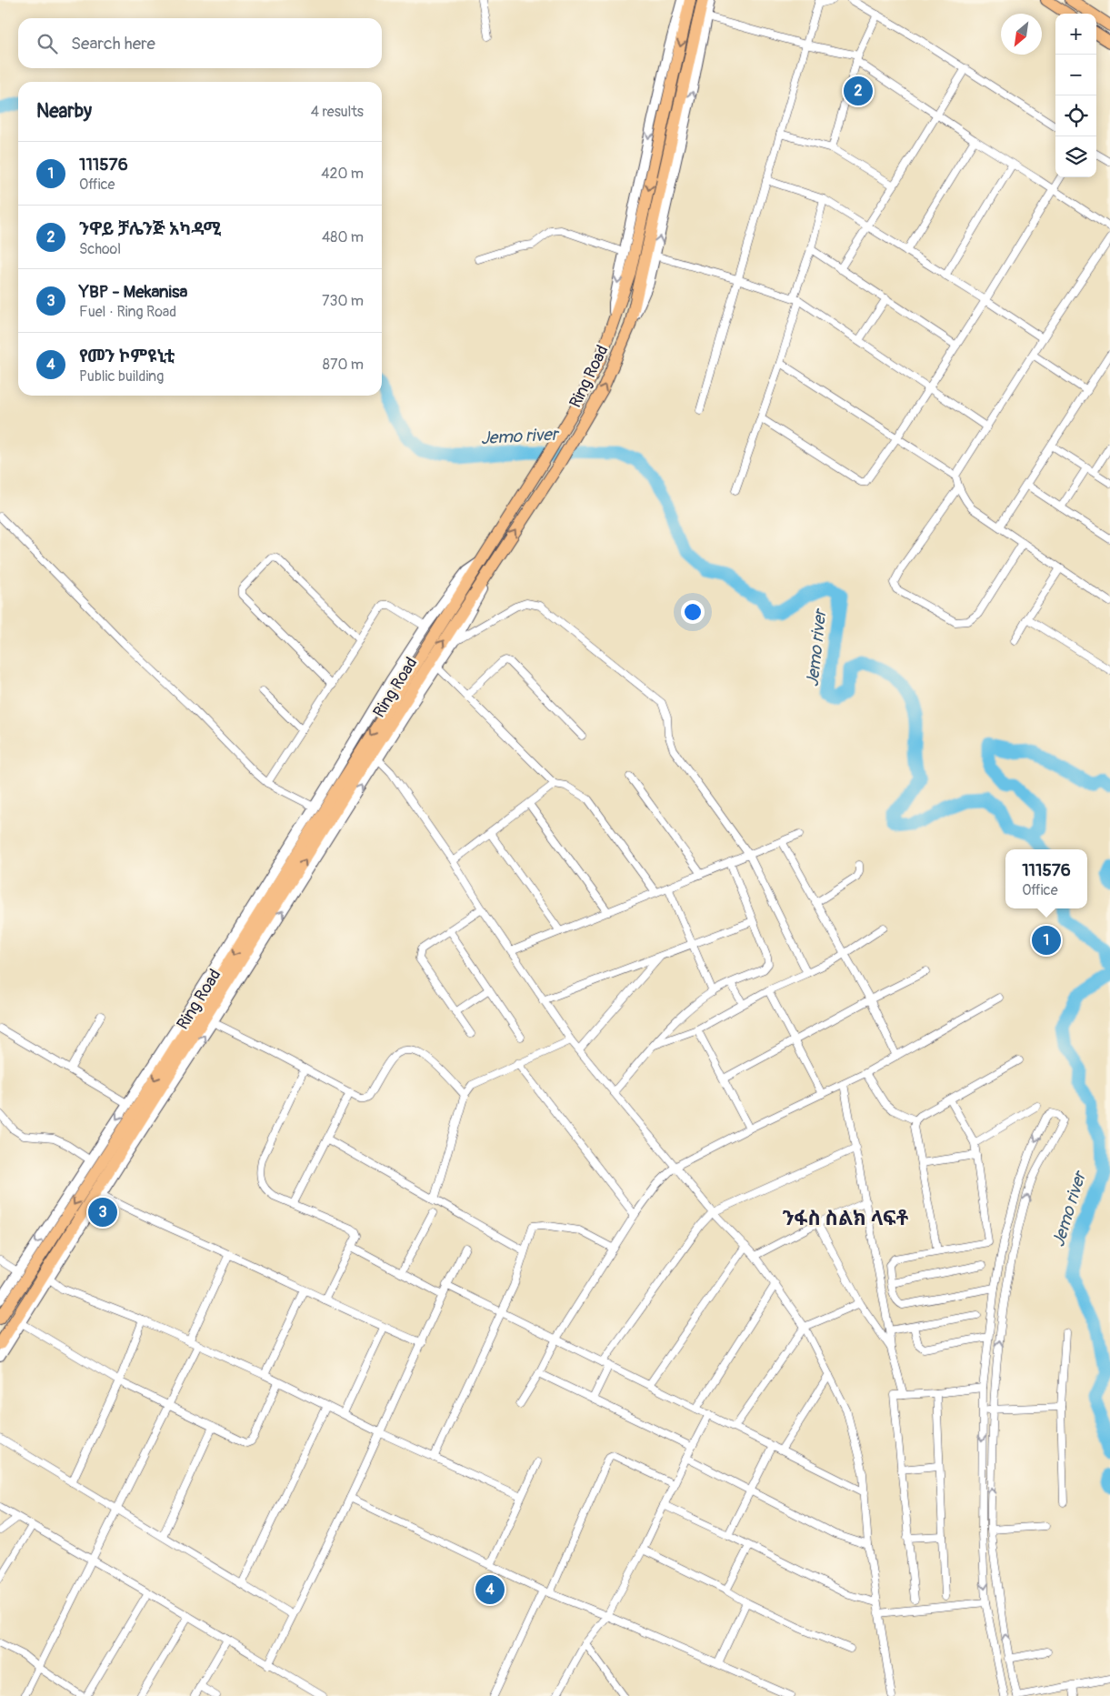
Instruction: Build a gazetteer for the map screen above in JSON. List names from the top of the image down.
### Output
{
  "streets": {
    "main road": ["Ring Road"]
  },
  "districts": ["ንፋስ ስልክ ላፍቶ"],
  "water": ["Jemo river"],
  "north": "bottom left",
  "page": {
    "map_buttons": ["+", "−"],
    "search": "Search here",
    "pins": [
      "2",
      "1",
      "3",
      "4"
    ],
    "heading": ["Nearby", "4 results"],
    "list": [
      {
        "mark": "1",
        "name": "111576",
        "note": "Office",
        "value": "420 m"
      },
      {
        "mark": "2",
        "name": "ንዋይ ቻሌንጅ አካዳሚ",
        "note": "School",
        "value": "480 m"
      },
      {
        "mark": "3",
        "name": "YBP - Mekanisa",
        "note": "Fuel · Ring Road",
        "value": "730 m"
      },
      {
        "mark": "4",
        "name": "የመን ኮምዩኒቲ",
        "note": "Public building",
        "value": "870 m"
      }
    ],
    "popup": ["111576", "Office"]
  }
}
